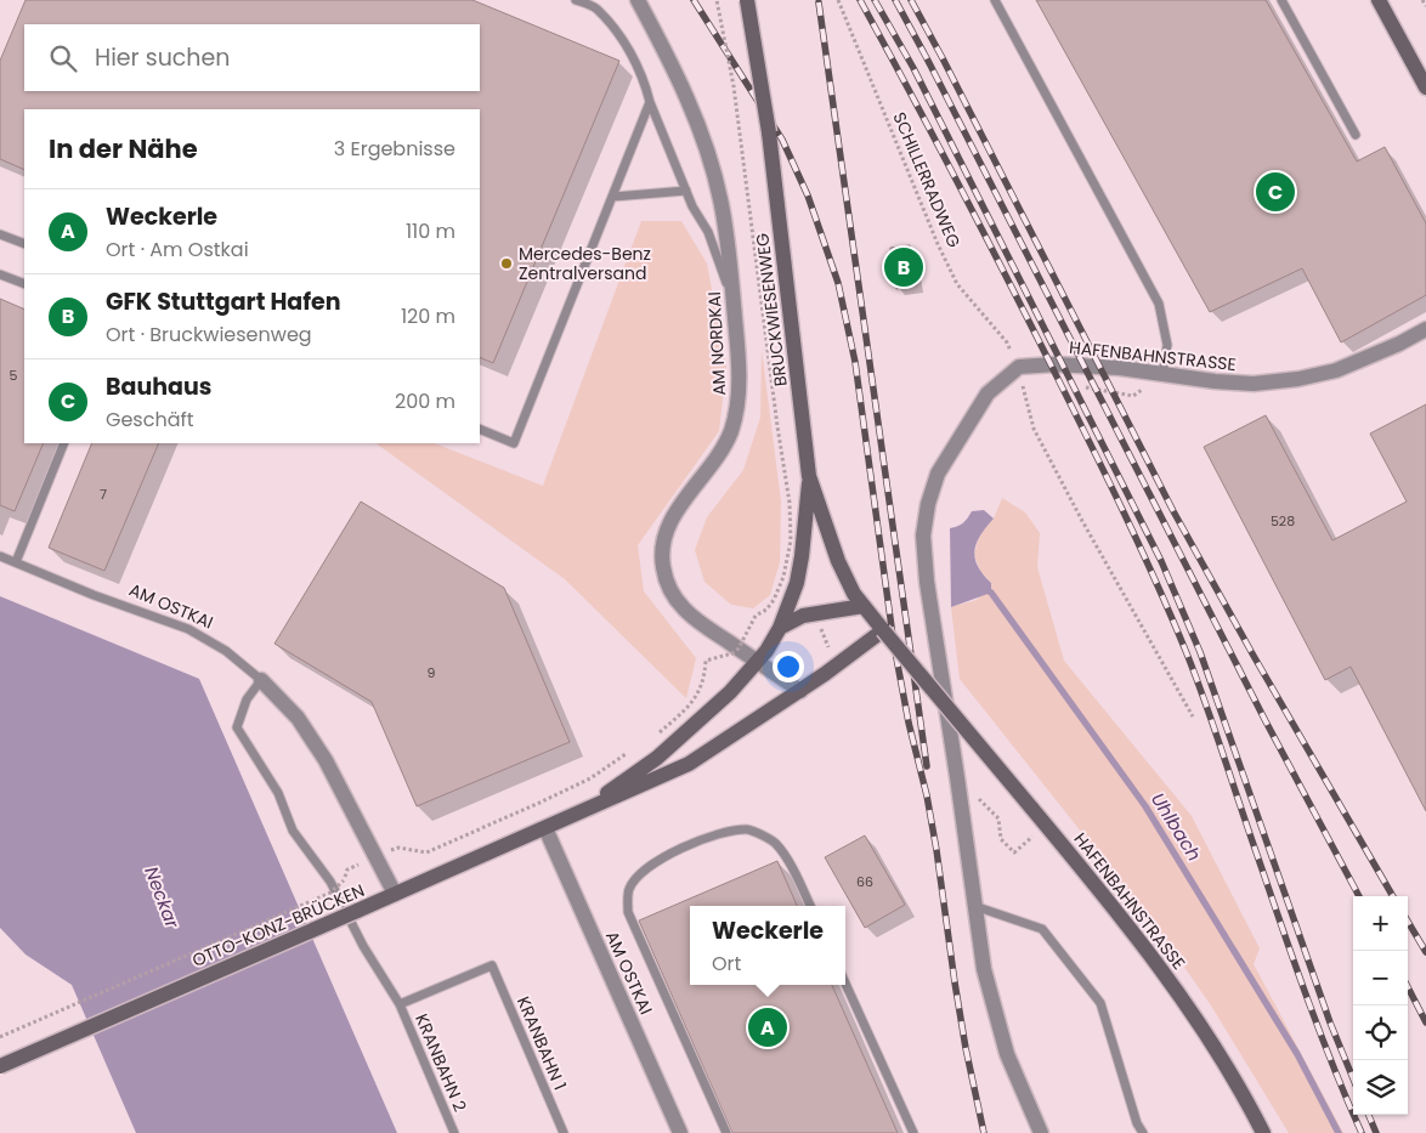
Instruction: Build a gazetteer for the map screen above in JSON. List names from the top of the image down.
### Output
{
  "streets": {
    "main road": ["BRUCKWIESENWEG", "HAFENBAHNSTRASSE", "OTTO-KONZ-BRÜCKEN"],
    "street": ["AM NORDKAI", "AM OSTKAI"],
    "lane": ["KRANBAHN 1", "KRANBAHN 2"],
    "path": ["SCHILLERRADWEG"]
  },
  "crossings": [
    ["BRUCKWIESENWEG", "HAFENBAHNSTRASSE"],
    ["BRUCKWIESENWEG", "OTTO-KONZ-BRÜCKEN"],
    ["AM NORDKAI", "OTTO-KONZ-BRÜCKEN"],
    ["HAFENBAHNSTRASSE", "OTTO-KONZ-BRÜCKEN"],
    ["AM OSTKAI", "OTTO-KONZ-BRÜCKEN"],
    ["AM OSTKAI", "KRANBAHN 2"],
    ["KRANBAHN 1", "KRANBAHN 2"]
  ],
  "water": ["Uhlbach", "Neckar"],
  "places": ["Mercedes-Benz Zentralversand"],
  "house_numbers": [
    "5",
    "7",
    "528",
    "9",
    "66"
  ],
  "page": {
    "search": "Hier suchen",
    "heading": ["In der Nähe", "3 Ergebnisse"],
    "pins": ["C", "B", "A"],
    "list": [
      {
        "mark": "A",
        "name": "Weckerle",
        "note": "Ort · Am Ostkai",
        "value": "110 m"
      },
      {
        "mark": "B",
        "name": "GFK Stuttgart Hafen",
        "note": "Ort · Bruckwiesenweg",
        "value": "120 m"
      },
      {
        "mark": "C",
        "name": "Bauhaus",
        "note": "Geschäft",
        "value": "200 m"
      }
    ],
    "map_buttons": ["+", "−"],
    "popup": ["Weckerle", "Ort"]
  }
}
